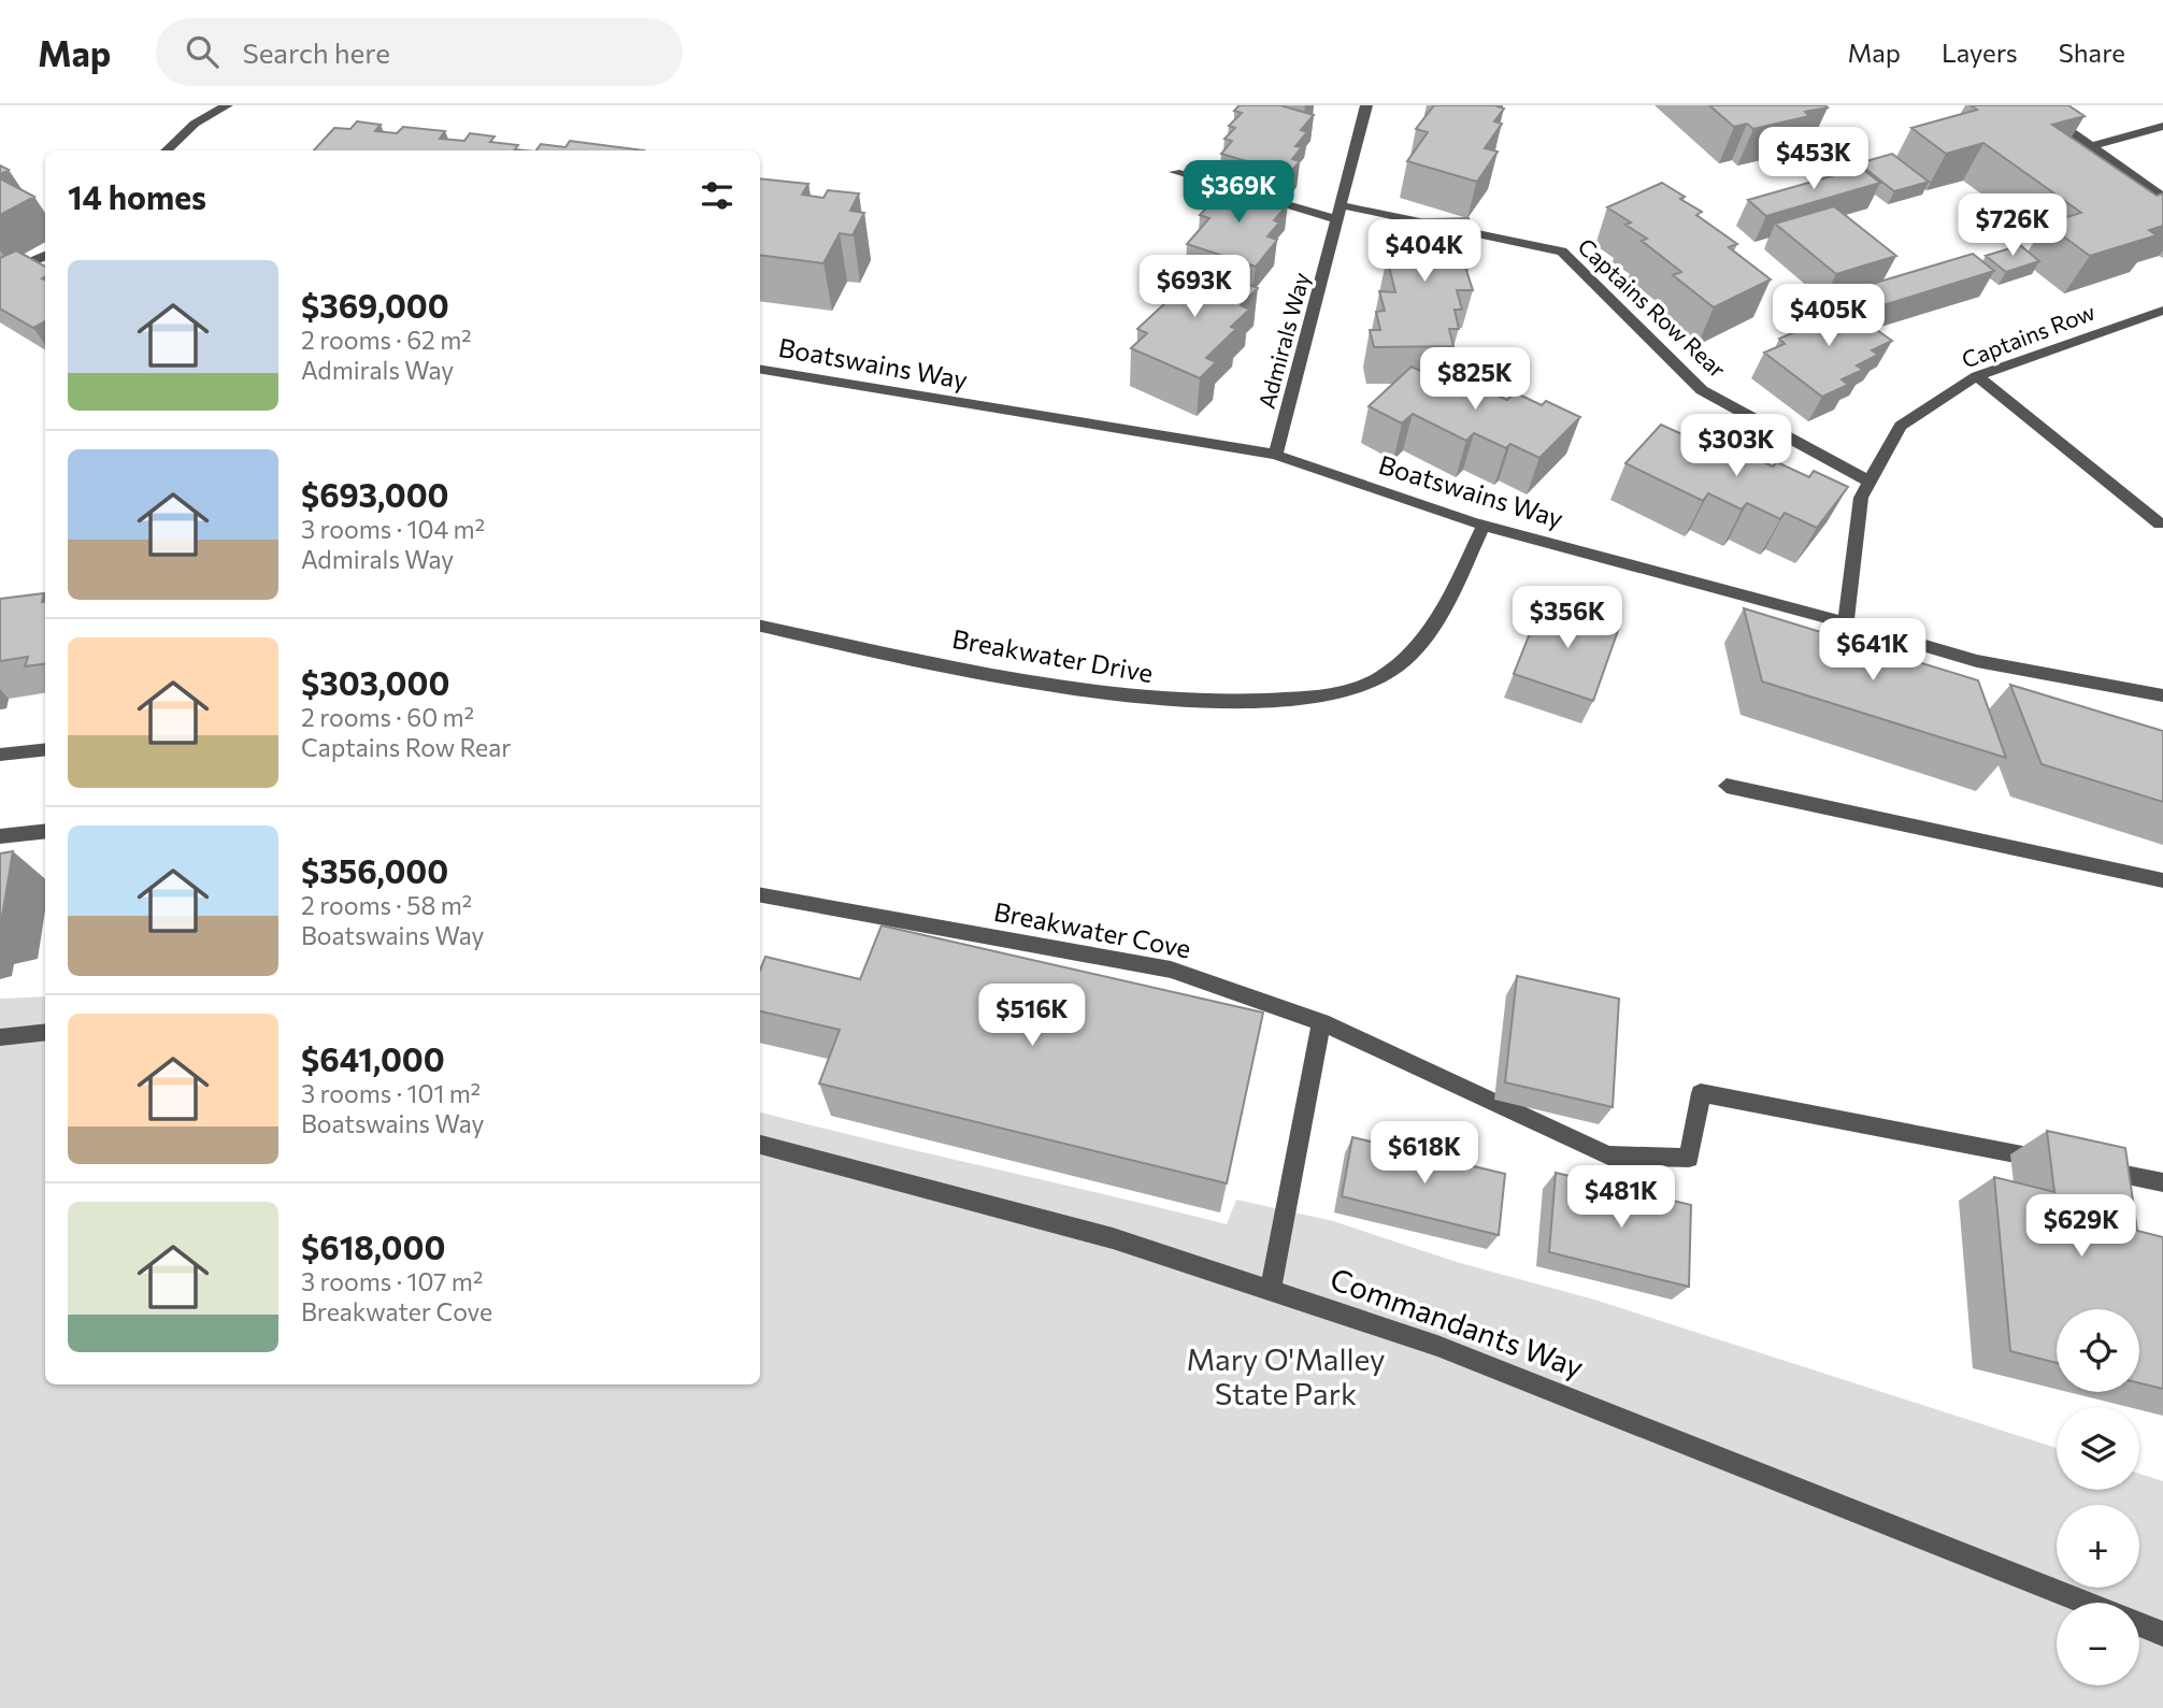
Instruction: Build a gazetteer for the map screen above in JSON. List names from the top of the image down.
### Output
{
  "streets": {
    "street": [
      "Captains Row Rear",
      "Captains Row",
      "Admirals Way",
      "Boatswains Way",
      "Breakwater Drive",
      "Breakwater Cove",
      "Commandants Way"
    ]
  },
  "crossings": [
    ["Captains Row Rear", "Captains Row"],
    ["Captains Row Rear", "Admirals Way"],
    ["Captains Row", "Boatswains Way"],
    ["Admirals Way", "Boatswains Way"],
    ["Boatswains Way", "Breakwater Drive"]
  ],
  "parks": ["Mary O'Malley State Park"],
  "page": {
    "header": "Map",
    "search": "Search here",
    "nav": ["Map", "Layers", "Share"],
    "price": [
      "$453K",
      "$369K",
      "$726K",
      "$404K",
      "$693K",
      "$405K",
      "$825K",
      "$303K",
      "$356K",
      "$641K",
      "$516K",
      "$618K",
      "$481K",
      "$629K"
    ],
    "heading": "14 homes",
    "list": [
      {
        "name": "$369,000",
        "note": "2 rooms · 62 m² · Admirals Way"
      },
      {
        "name": "$693,000",
        "note": "3 rooms · 104 m² · Admirals Way"
      },
      {
        "name": "$303,000",
        "note": "2 rooms · 60 m² · Captains Row Rear"
      },
      {
        "name": "$356,000",
        "note": "2 rooms · 58 m² · Boatswains Way"
      },
      {
        "name": "$641,000",
        "note": "3 rooms · 101 m² · Boatswains Way"
      },
      {
        "name": "$618,000",
        "note": "3 rooms · 107 m² · Breakwater Cove"
      }
    ],
    "map_buttons": ["+", "−"]
  }
}
